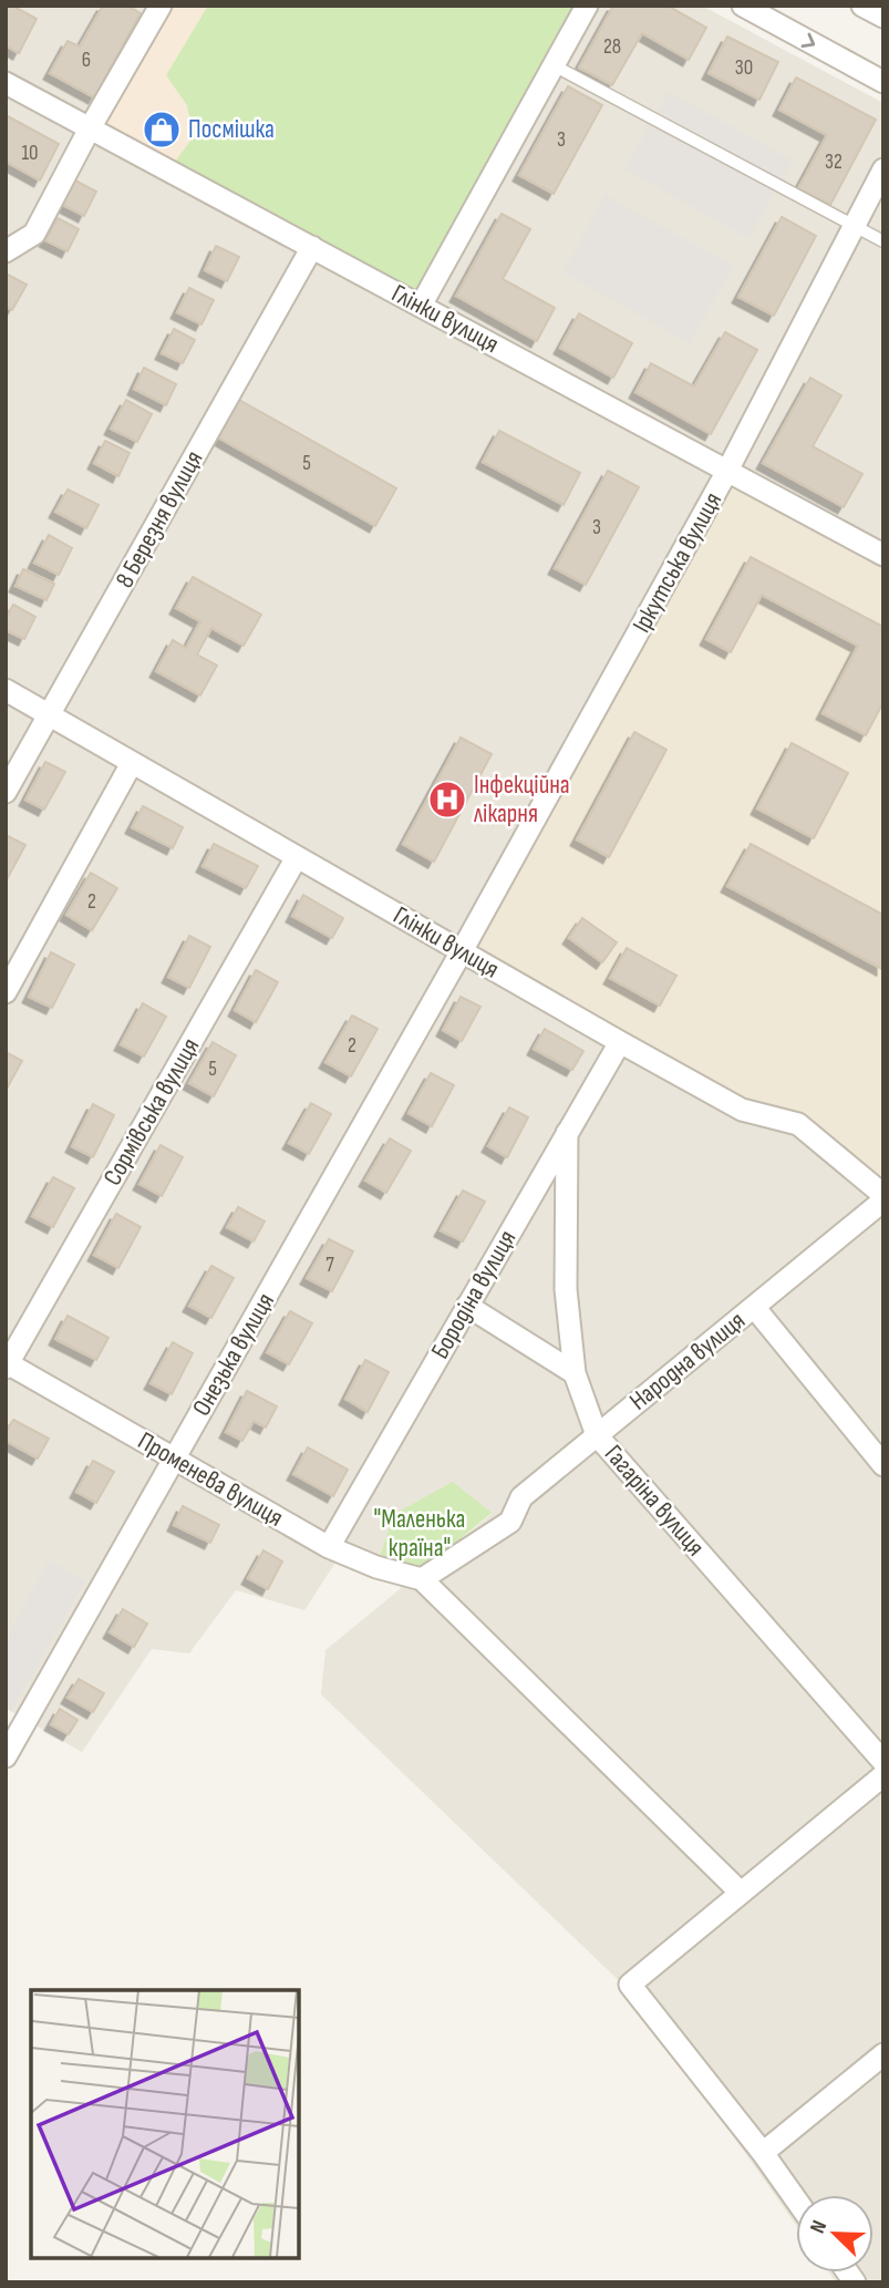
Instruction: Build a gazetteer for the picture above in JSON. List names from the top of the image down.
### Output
{
  "streets": {
    "street": [
      "Глінки вулиця",
      "8 Березня вулиця",
      "Іркутська вулиця",
      "Сормівська вулиця",
      "Бородіна вулиця",
      "Онезька вулиця",
      "Народна вулиця",
      "Променева вулиця",
      "Гагаріна вулиця"
    ]
  },
  "crossings": [
    ["Глінки вулиця", "8 Березня вулиця"],
    ["Глінки вулиця", "Іркутська вулиця"],
    ["Глінки вулиця", "Сормівська вулиця"],
    ["Глінки вулиця", "Бородіна вулиця"],
    ["Глінки вулиця", "Онезька вулиця"],
    ["Глінки вулиця", "Народна вулиця"],
    ["Іркутська вулиця", "Онезька вулиця"],
    ["Сормівська вулиця", "Променева вулиця"],
    ["Бородіна вулиця", "Променева вулиця"],
    ["Бородіна вулиця", "Гагаріна вулиця"],
    ["Онезька вулиця", "Променева вулиця"],
    ["Народна вулиця", "Променева вулиця"],
    ["Народна вулиця", "Гагаріна вулиця"]
  ],
  "parks": ["\"Маленька країна\""],
  "places": {
    "shop": ["Посмішка"],
    "hospital": ["Інфекційна лікарня"]
  },
  "house_numbers": [
    "28",
    "6",
    "30",
    "3",
    "10",
    "32",
    "5",
    "3",
    "2",
    "2",
    "5",
    "7"
  ],
  "north": "top left"
}
